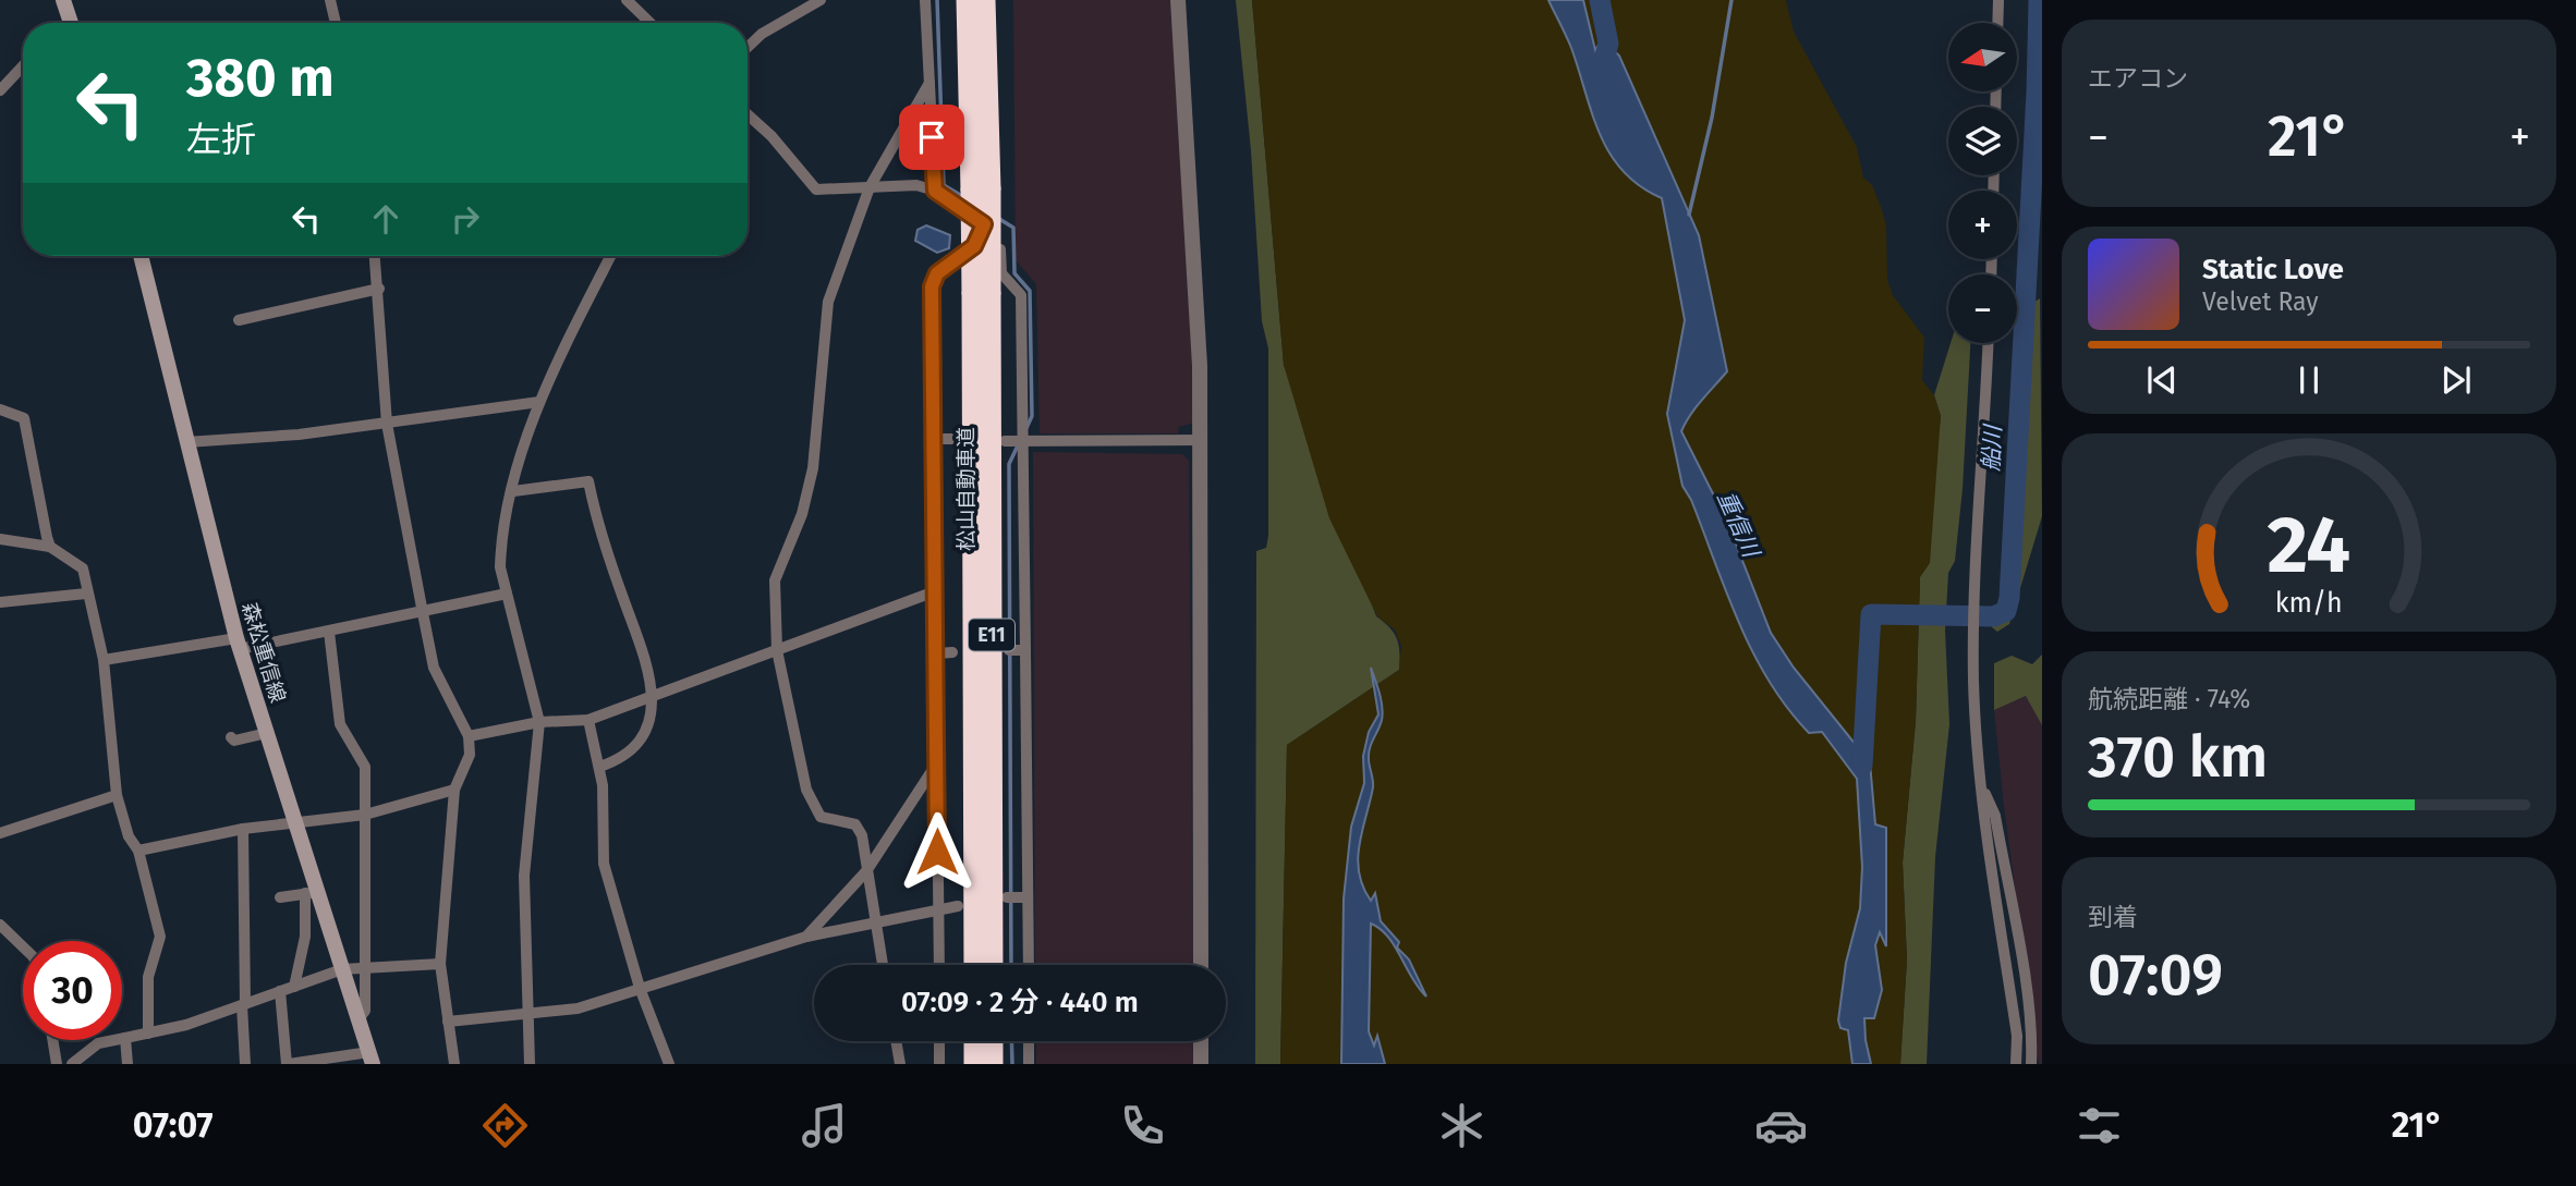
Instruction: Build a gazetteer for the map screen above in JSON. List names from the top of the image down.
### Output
{
  "streets": {
    "highway": ["松山自動車道", "E11"],
    "main road": ["森松重信線"]
  },
  "water": ["船川", "重信川"],
  "north": "left",
  "page": {
    "tile": [
      "エアコン",
      ["航続距離 · 74%", "370 km"],
      ["到着", "07:09"]
    ],
    "map_buttons": ["+", "−"],
    "turn": ["380 m", "左折"],
    "heat": ["−", "21°", "+"],
    "song": ["Static Love", "Velvet Ray"],
    "limit": "30",
    "trip": "07:09 · 2 分 · 440 m",
    "tabs": ["07:07", "21°"],
    "gauge": ["24", "km/h"]
  }
}
